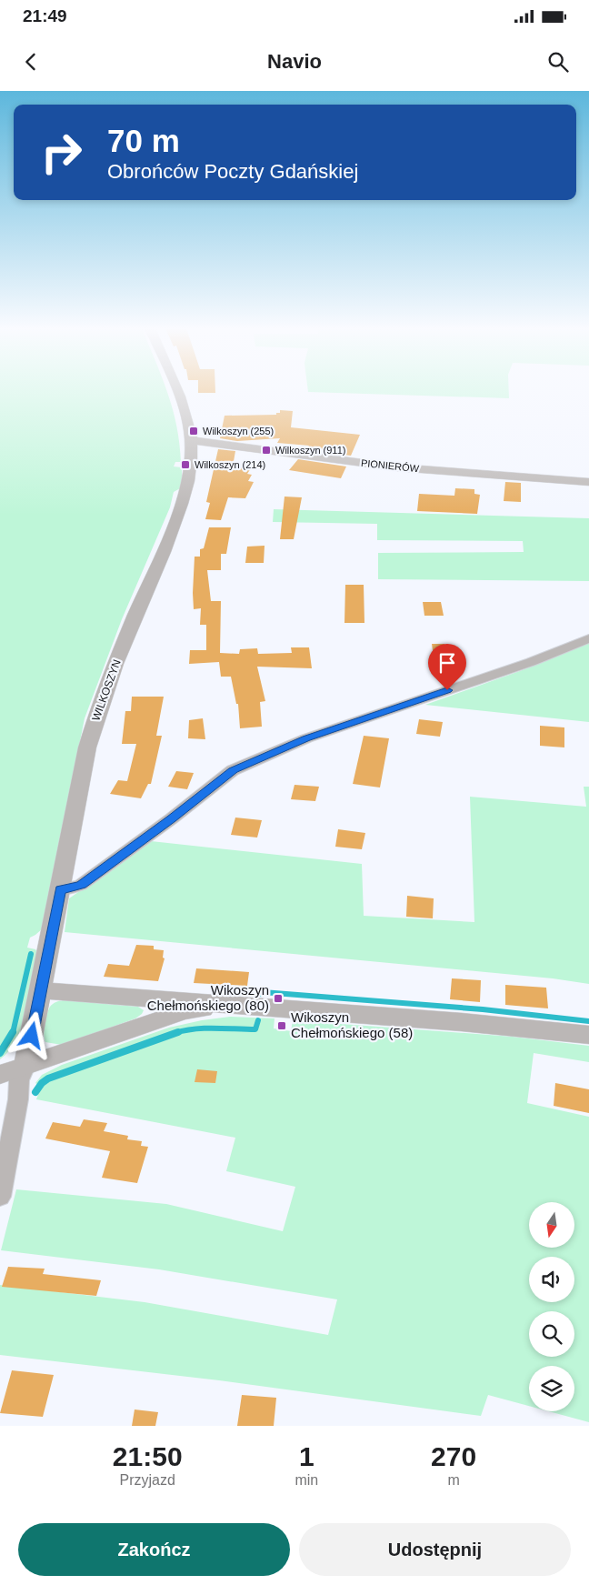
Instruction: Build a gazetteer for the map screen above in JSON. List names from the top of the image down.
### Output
{
  "streets": {
    "street": ["PIONIERÓW", "WILKOSZYN"]
  },
  "crossings": [
    ["PIONIERÓW", "WILKOSZYN"]
  ],
  "places": {
    "transit": [
      "Wilkoszyn (255)",
      "Wilkoszyn (911)",
      "Wilkoszyn (214)",
      "Wikoszyn Chełmońskiego (80)",
      "Wikoszyn Chełmońskiego (58)"
    ]
  },
  "north": "bottom",
  "page": {
    "status": "21:49",
    "header": "Navio",
    "turn": ["70 m", "Obrońców Poczty Gdańskiej"],
    "eta": [
      "21:50",
      "Przyjazd",
      "1",
      "min",
      "270",
      "m"
    ],
    "buttons": ["Zakończ", "Udostępnij"]
  }
}
